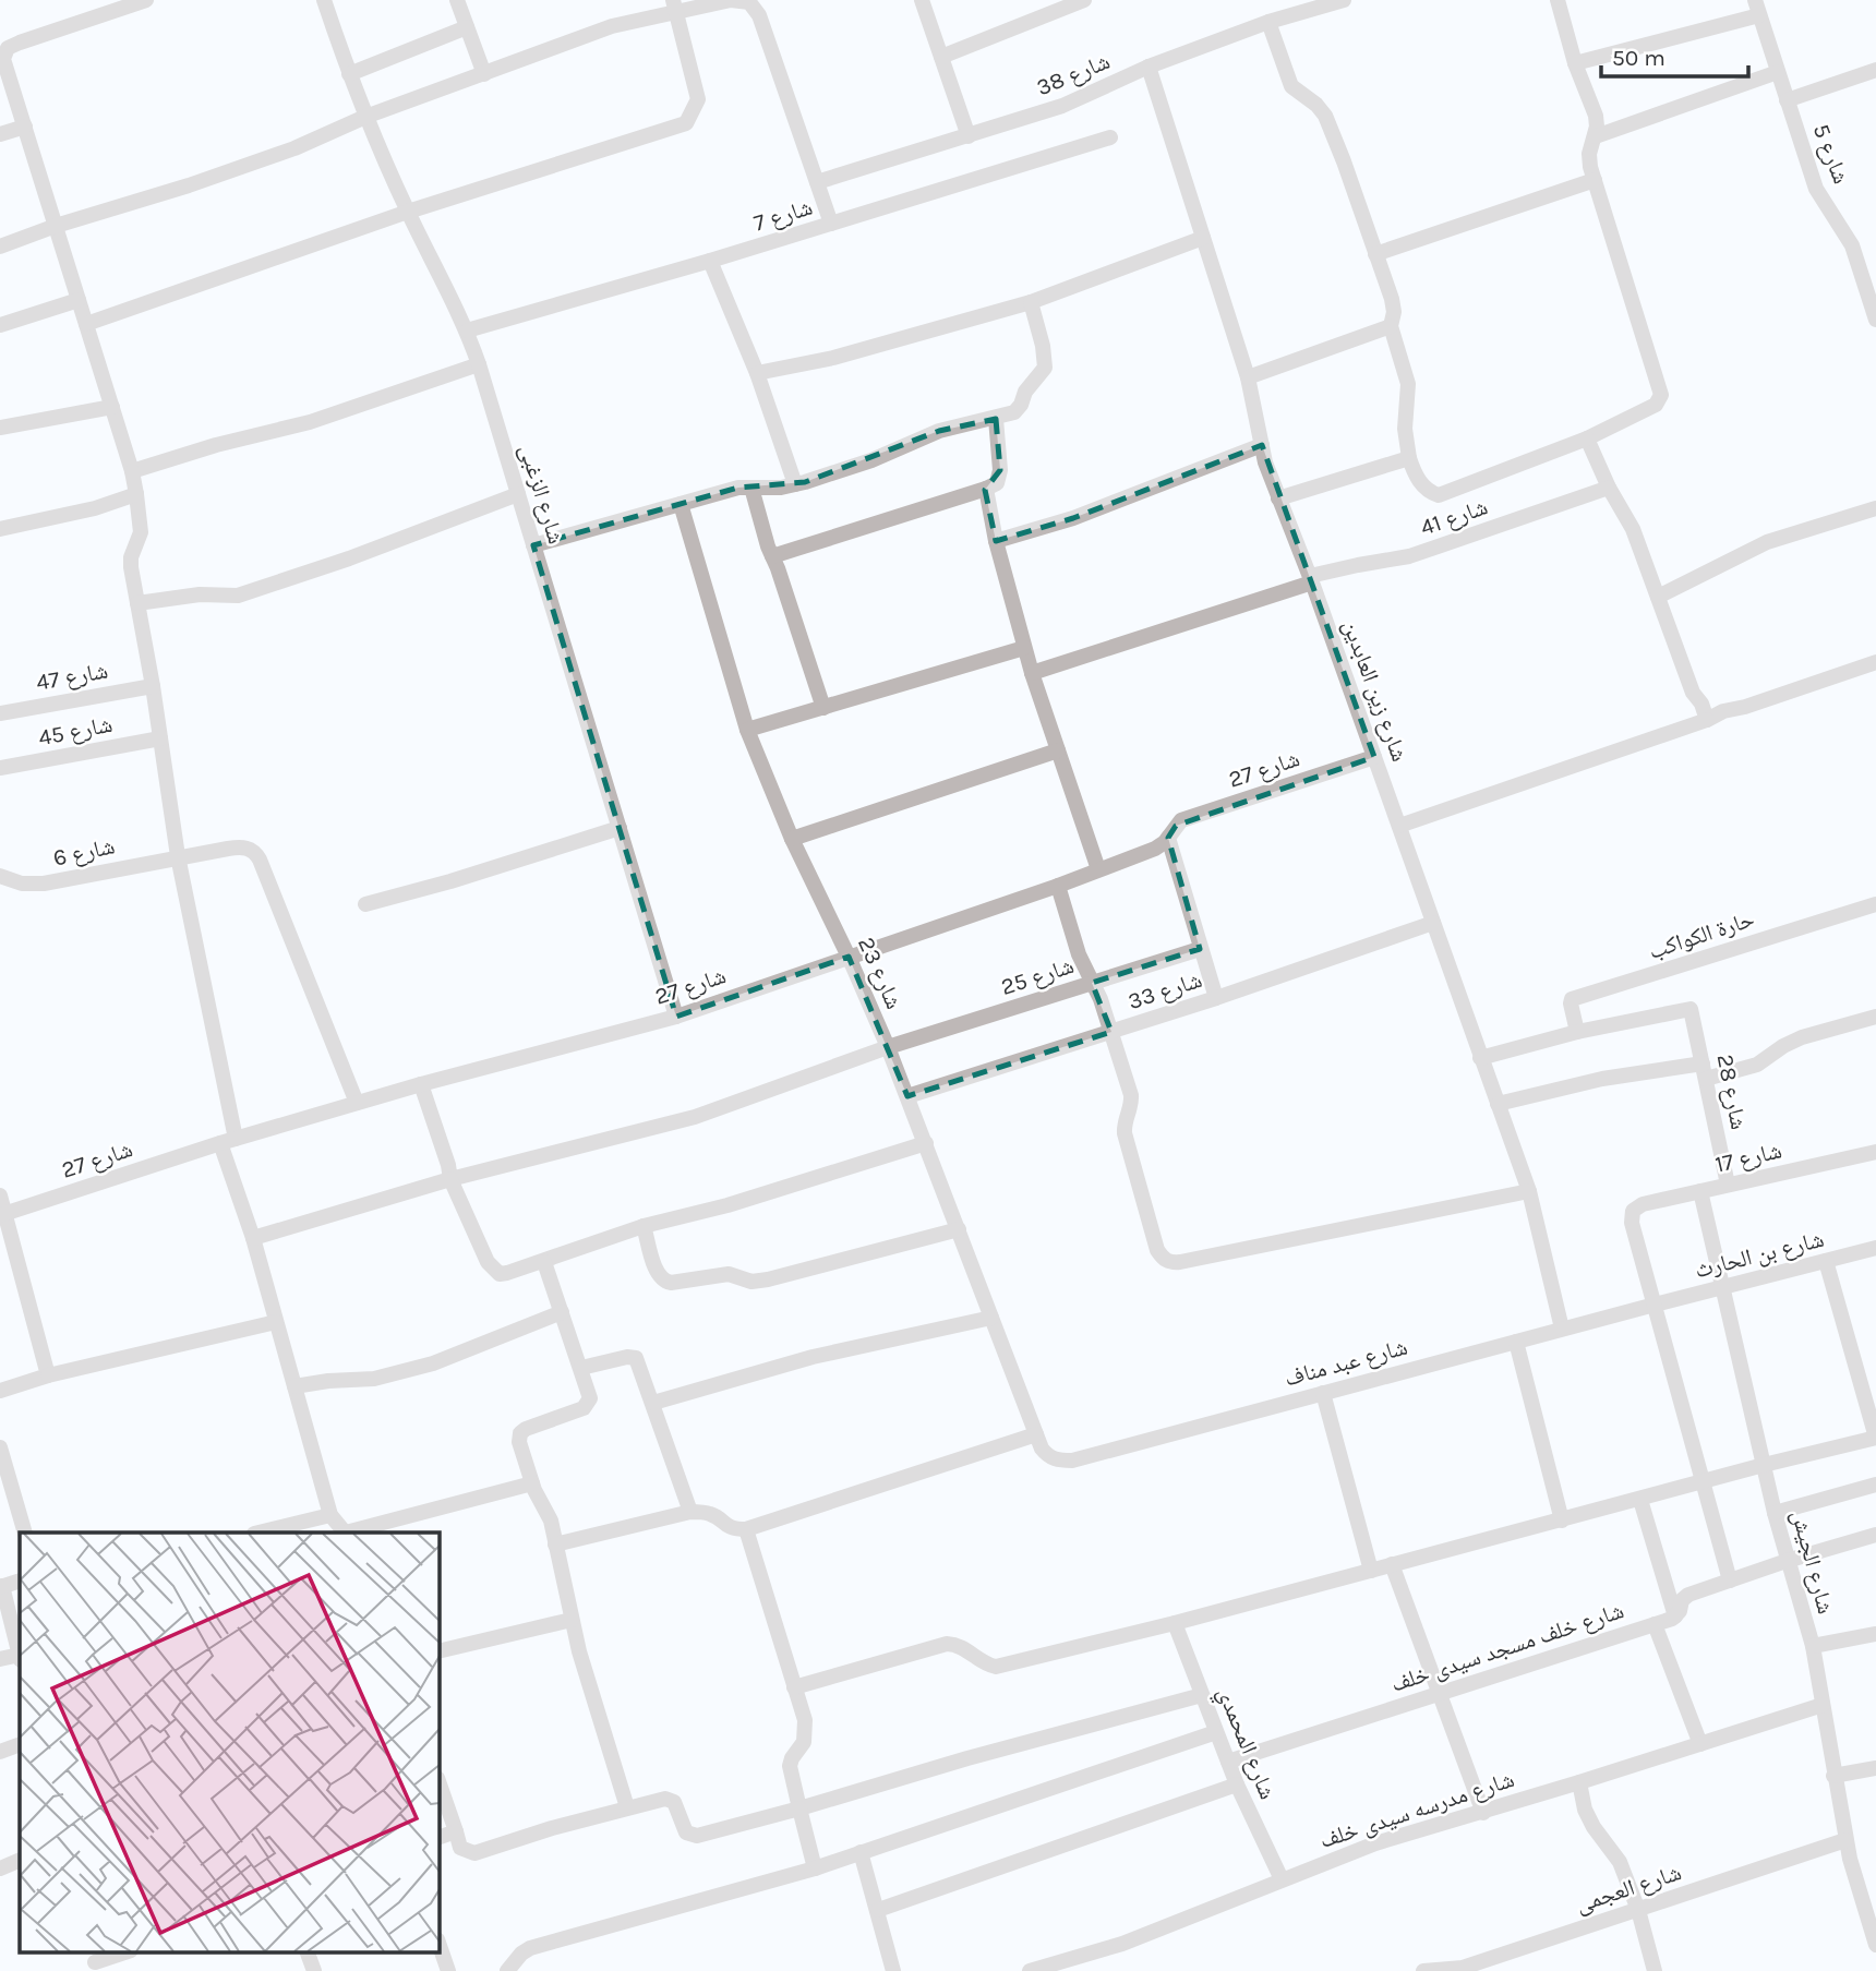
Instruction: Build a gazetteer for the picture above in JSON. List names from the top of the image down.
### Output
{
  "streets": {
    "street": [
      "شارع 38",
      "شارع 5",
      "شارع 7",
      "شارع الزغبى",
      "شارع 41",
      "شارع 47",
      "شارع زين العابدين",
      "شارع 45",
      "شارع 27",
      "شارع 6",
      "حارة الكواكب",
      "شارع 23",
      "شارع 25",
      "شارع 33",
      "شارع 28",
      "شارع 17",
      "شارع بن الحارث",
      "شارع عبد مناف",
      "شارع الجيش",
      "شارع خلف مسجد سيدى خلف",
      "شارع المحمدي",
      "شارع مدرسه سيدى خلف",
      "شارع العجمى"
    ]
  },
  "crossings": [
    ["شارع 38", "شارع زين العابدين"],
    ["شارع 7", "شارع الزغبى"],
    ["شارع الزغبى", "شارع 27"],
    ["شارع 41", "شارع زين العابدين"],
    ["شارع زين العابدين", "شارع 27"],
    ["شارع زين العابدين", "شارع 33"],
    ["شارع زين العابدين", "شارع عبد مناف"],
    ["شارع 27", "شارع 6"],
    ["شارع 27", "شارع 23"],
    ["حارة الكواكب", "شارع 28"],
    ["شارع 23", "شارع 25"],
    ["شارع 23", "شارع 33"],
    ["شارع 23", "شارع عبد مناف"],
    ["شارع 28", "شارع 17"],
    ["شارع 17", "شارع بن الحارث"],
    ["شارع 17", "شارع عبد مناف"],
    ["شارع 17", "شارع الجيش"],
    ["شارع بن الحارث", "شارع عبد مناف"],
    ["شارع بن الحارث", "شارع الجيش"],
    ["شارع الجيش", "شارع خلف مسجد سيدى خلف"],
    ["شارع الجيش", "شارع مدرسه سيدى خلف"],
    ["شارع الجيش", "شارع العجمى"],
    ["شارع خلف مسجد سيدى خلف", "شارع المحمدي"],
    ["شارع المحمدي", "شارع مدرسه سيدى خلف"]
  ],
  "scale_bar": "50 m"
}
